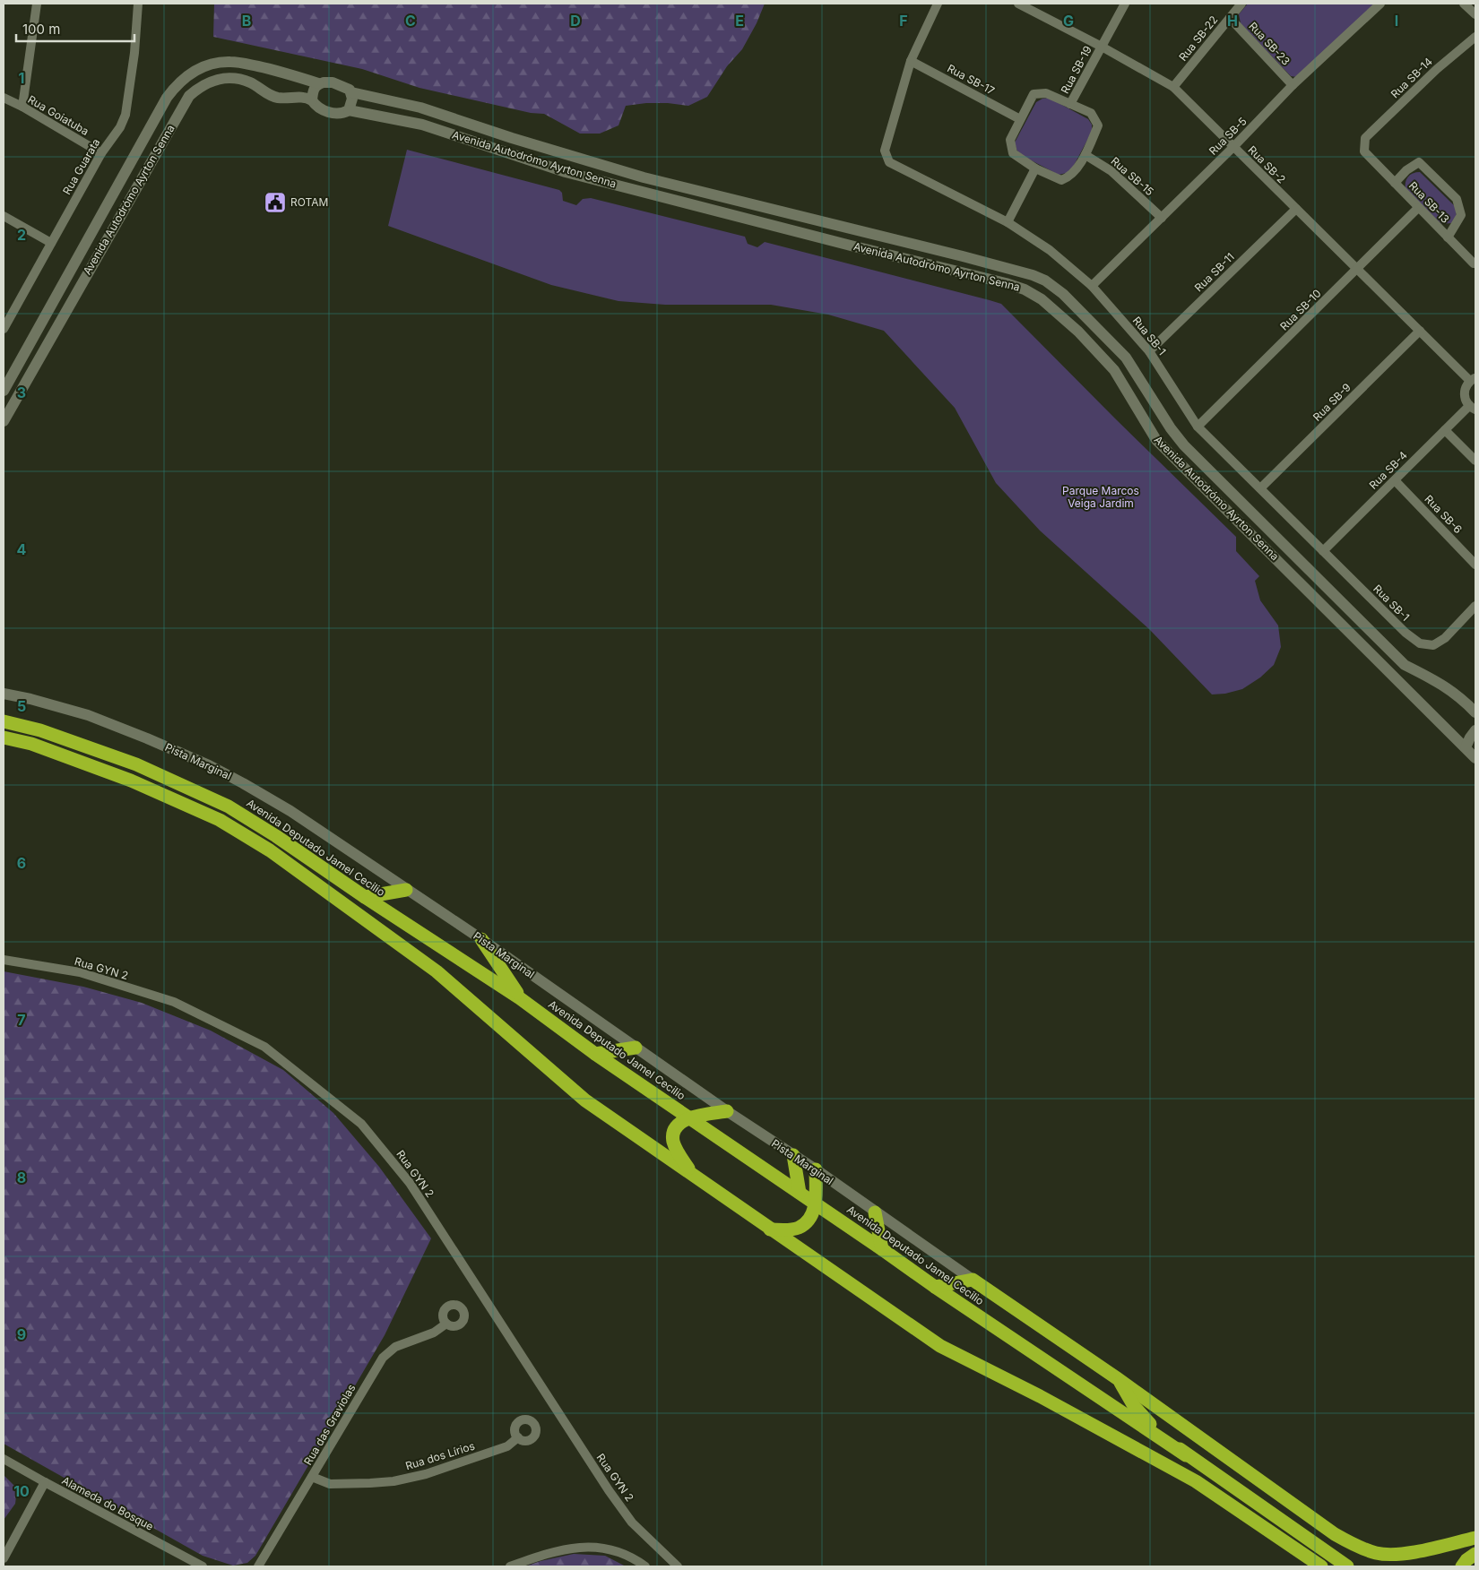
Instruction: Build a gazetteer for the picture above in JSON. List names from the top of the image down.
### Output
{
  "streets": {
    "highway": ["Avenida Deputado Jamel Cecilio"],
    "street": [
      "Rua SB-22",
      "Rua SB-23",
      "Rua SB-19",
      "Rua SB-14",
      "Rua SB-17",
      "Rua Goiatuba",
      "Rua SB-5",
      "Avenida Autodrómo Ayrton Senna",
      "Rua SB-2",
      "Rua Guarata",
      "Rua SB-15",
      "Rua SB-13",
      "Rua SB-11",
      "Rua SB-10",
      "Rua SB-1",
      "Rua SB-9",
      "Rua SB-4",
      "Rua SB-6",
      "Pista Marginal",
      "Rua GYN 2",
      "Rua das Graviolas",
      "Rua dos Lírios",
      "Alameda do Bosque"
    ]
  },
  "crossings": [
    ["Rua SB-22", "Rua SB-23"],
    ["Rua SB-22", "Rua SB-2"],
    ["Rua SB-23", "Rua SB-5"],
    ["Rua SB-19", "Rua SB-17"],
    ["Rua SB-19", "Rua SB-2"],
    ["Rua SB-19", "Rua SB-15"],
    ["Rua SB-14", "Rua SB-13"],
    ["Rua SB-17", "Rua SB-15"],
    ["Rua SB-17", "Rua SB-1"],
    ["Rua Goiatuba", "Rua Guarata"],
    ["Rua SB-5", "Rua SB-2"],
    ["Rua SB-5", "Rua SB-15"],
    ["Rua SB-5", "Rua SB-1"],
    ["Rua SB-2", "Rua SB-11"],
    ["Rua SB-2", "Rua SB-10"],
    ["Rua SB-2", "Rua SB-9"],
    ["Rua SB-13", "Rua SB-10"],
    ["Rua SB-11", "Rua SB-1"],
    ["Rua SB-10", "Rua SB-1"],
    ["Rua SB-1", "Rua SB-9"],
    ["Rua SB-1", "Rua SB-4"],
    ["Rua SB-4", "Rua SB-6"],
    ["Rua das Graviolas", "Rua dos Lírios"]
  ],
  "parks": ["Parque Marcos Veiga Jardim"],
  "places": {
    "public building": ["ROTAM"]
  },
  "scale_bar": "100 m",
  "grid": {
    "columns": [
      "B",
      "C",
      "D",
      "E",
      "F",
      "G",
      "H",
      "I"
    ],
    "rows": [
      "1",
      "2",
      "3",
      "4",
      "5",
      "6",
      "7",
      "8",
      "9",
      "10"
    ]
  }
}
